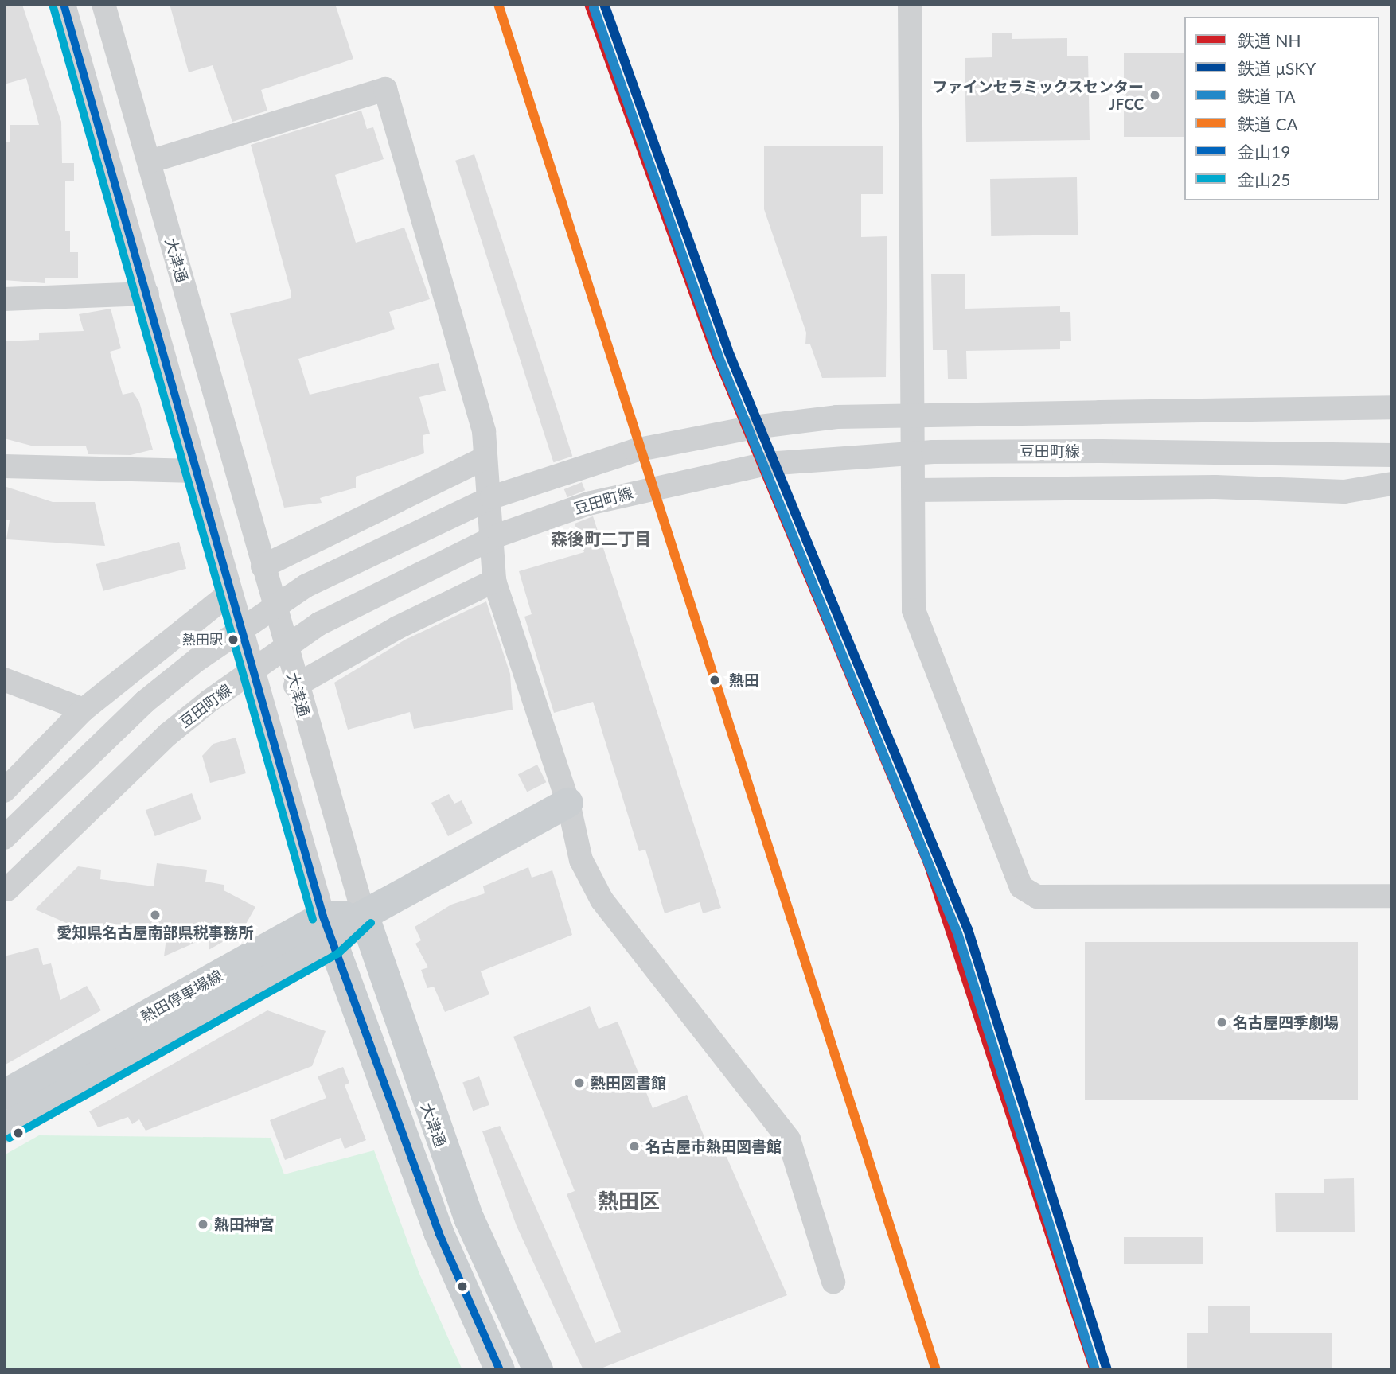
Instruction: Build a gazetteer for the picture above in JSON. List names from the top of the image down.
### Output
{
  "streets": {
    "main road": ["大津通", "熱田停車場線"],
    "street": ["豆田町線"]
  },
  "crossings": [
    ["大津通", "熱田停車場線"]
  ],
  "districts": ["森後町二丁目", "熱田区"],
  "places": [
    "ファインセラミックスセンター JFCC",
    "熱田駅",
    "熱田",
    "愛知県名古屋南部県税事務所",
    "名古屋四季劇場",
    "熱田図書館",
    "名古屋市熱田図書館",
    "熱田神宮"
  ],
  "lines": [
    "rail line NH",
    "rail line μSKY",
    "rail line CA",
    "transit line 金山19",
    "transit line 金山25",
    "rail line TA"
  ],
  "legend": [
    "鉄道 NH",
    "鉄道 μSKY",
    "鉄道 TA",
    "鉄道 CA",
    "金山19",
    "金山25"
  ]
}
